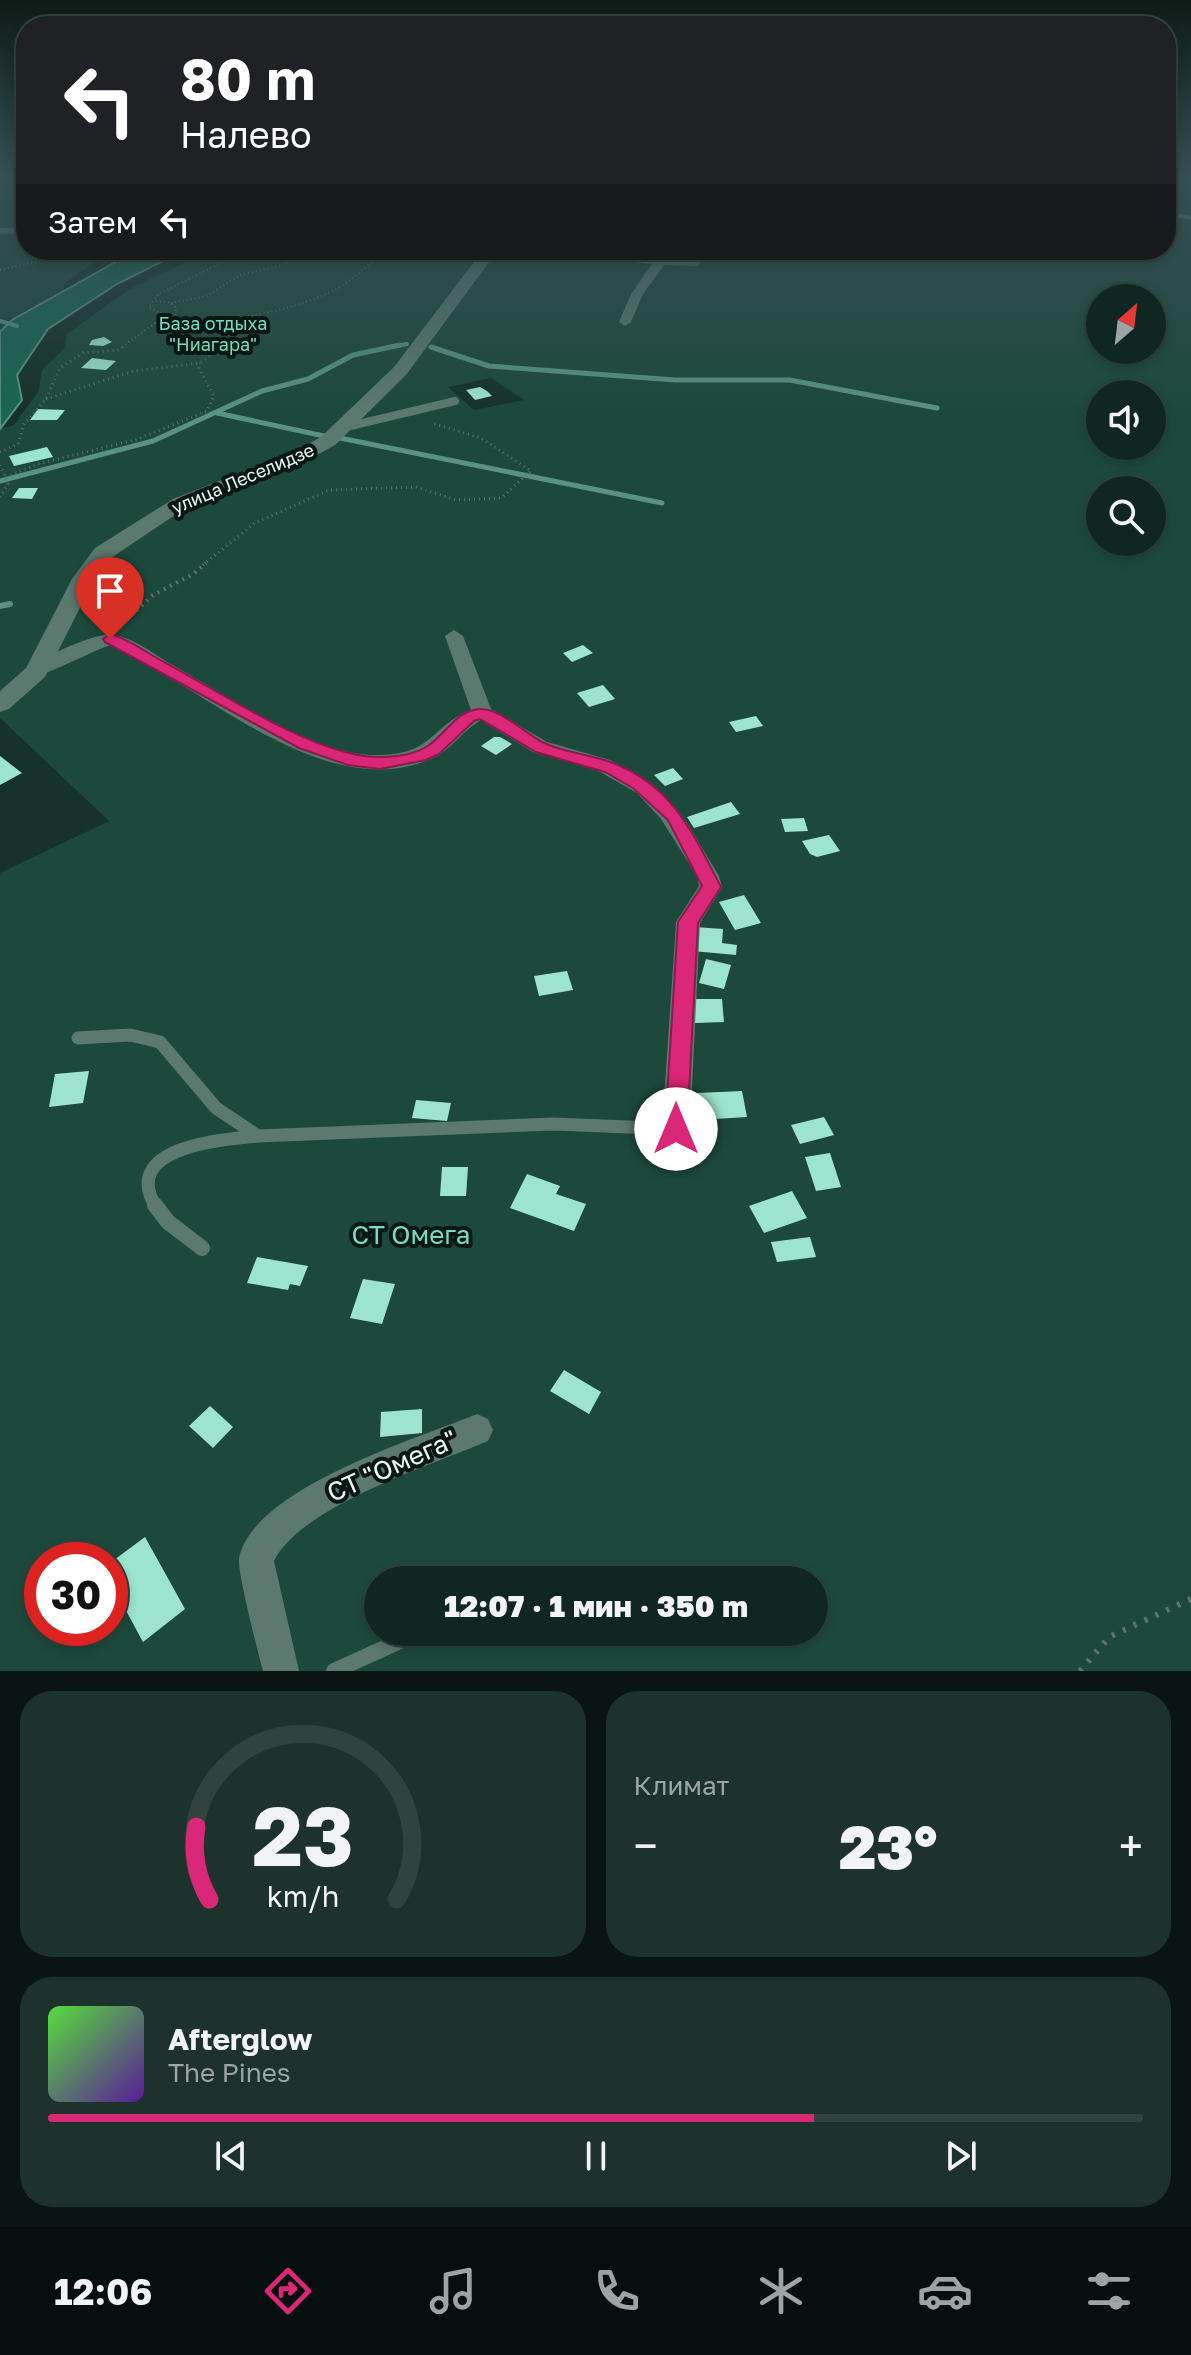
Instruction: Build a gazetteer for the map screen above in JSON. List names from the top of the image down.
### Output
{
  "streets": {
    "street": ["улица Леселидзе", "СТ \"Омега\""]
  },
  "parks": ["База отдыха \"Ниагара\"", "СТ Омега"],
  "north": "top right",
  "page": {
    "turn": ["80 m", "Налево"],
    "then": "Затем",
    "limit": "30",
    "trip": "12:07 · 1 мин · 350 m",
    "tile": "Климат",
    "heat": ["−", "23°", "+"],
    "song": ["Afterglow", "The Pines"],
    "tabs": "12:06",
    "gauge": ["23", "km/h"]
  }
}
